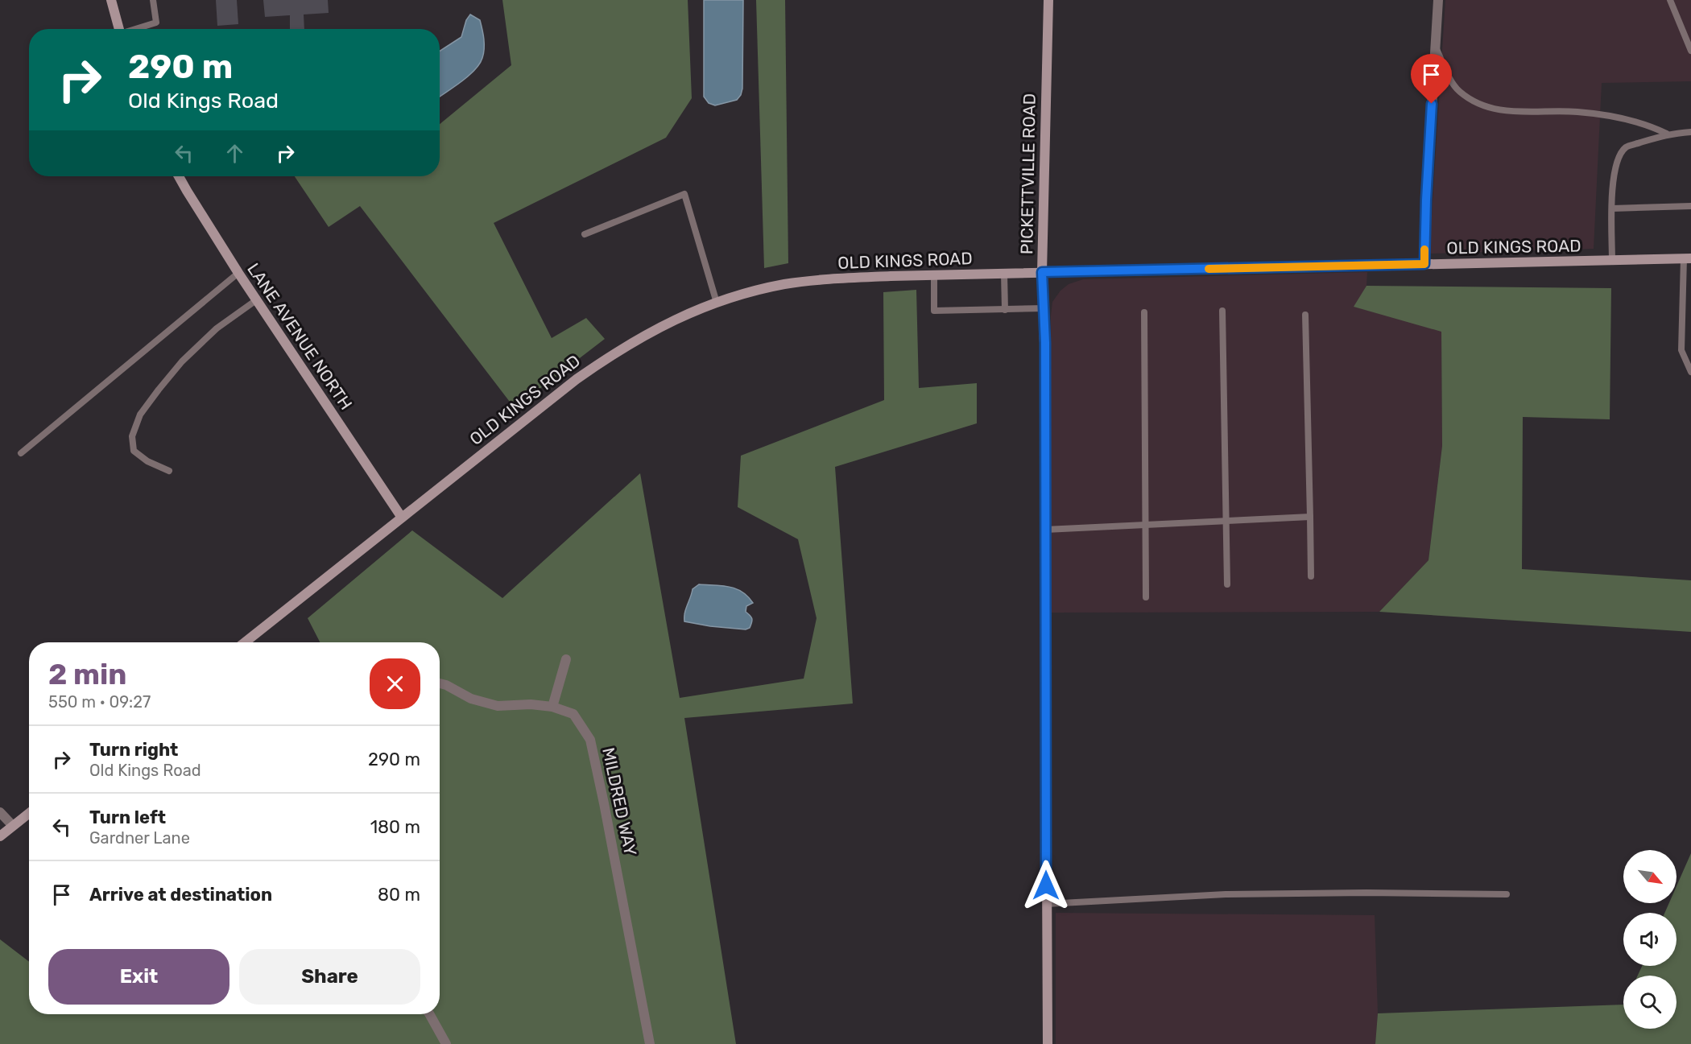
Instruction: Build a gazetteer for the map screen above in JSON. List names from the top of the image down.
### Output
{
  "streets": {
    "main road": ["PICKETTVILLE ROAD", "OLD KINGS ROAD", "LANE AVENUE NORTH"],
    "street": ["MILDRED WAY"]
  },
  "crossings": [
    ["PICKETTVILLE ROAD", "OLD KINGS ROAD"],
    ["OLD KINGS ROAD", "LANE AVENUE NORTH"]
  ],
  "north": "bottom right",
  "page": {
    "turn": ["290 m", "Old Kings Road"],
    "heading": ["2 min", "550 m · 09:27"],
    "list": [
      {
        "name": "Turn right",
        "note": "Old Kings Road",
        "value": "290 m"
      },
      {
        "name": "Turn left",
        "note": "Gardner Lane",
        "value": "180 m"
      },
      {
        "name": "Arrive at destination",
        "value": "80 m"
      }
    ],
    "buttons": ["Exit", "Share"]
  }
}
